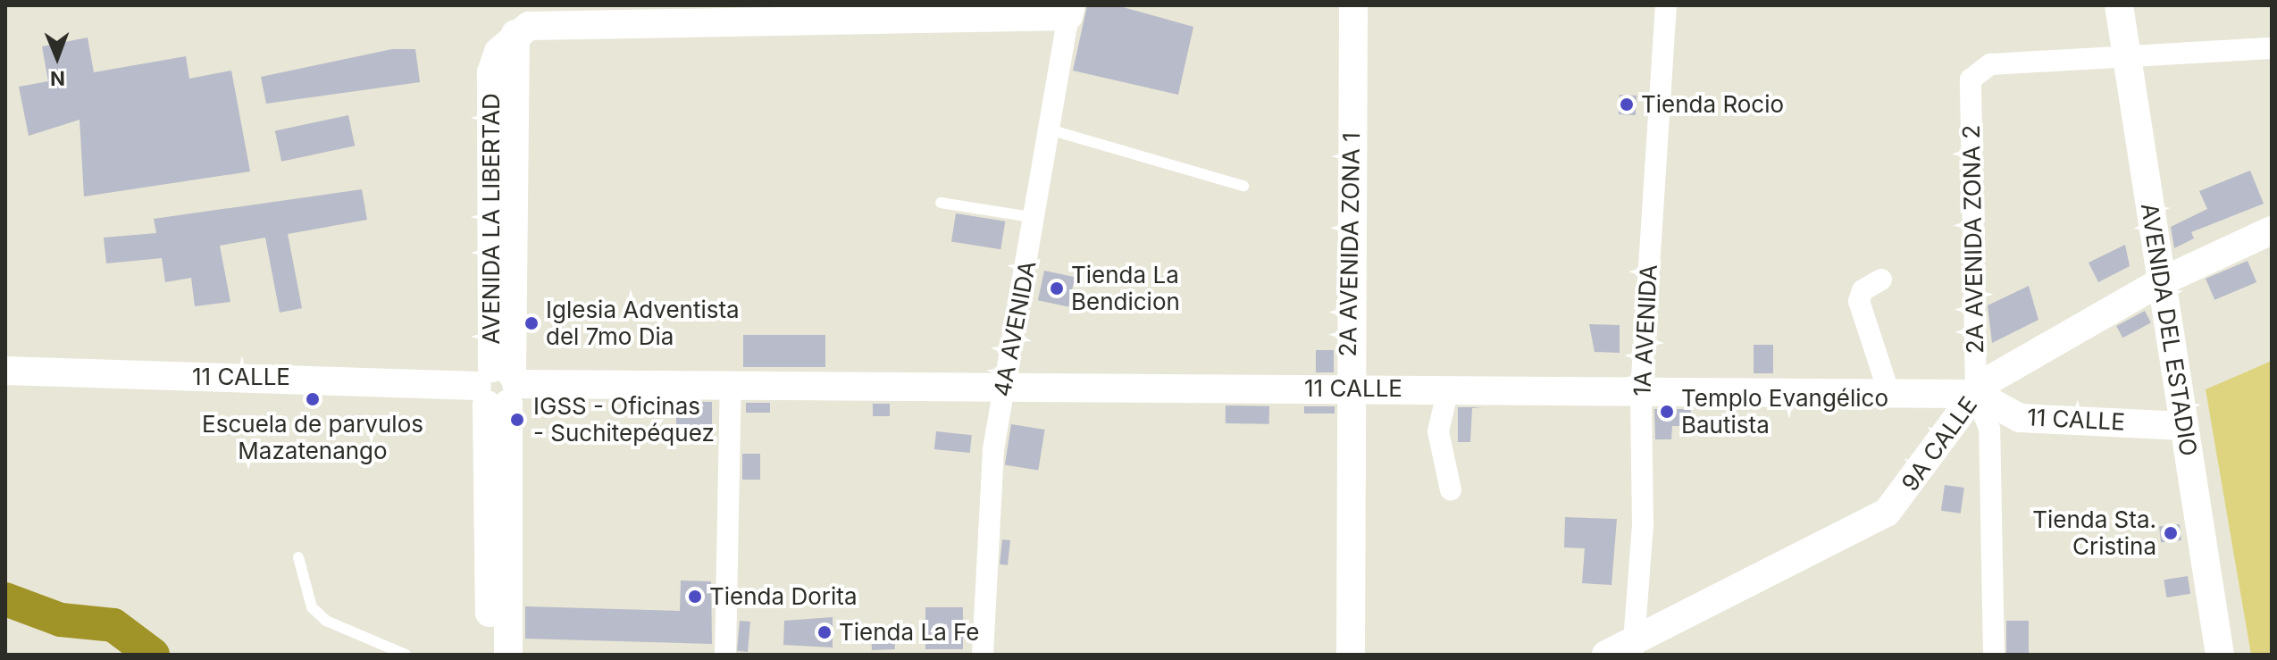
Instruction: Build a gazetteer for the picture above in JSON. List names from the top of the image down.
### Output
{
  "streets": {
    "street": [
      "AVENIDA LA LIBERTAD",
      "2A AVENIDA ZONA 2",
      "2A AVENIDA ZONA 1",
      "4A AVENIDA",
      "AVENIDA DEL ESTADIO",
      "1A AVENIDA",
      "11 CALLE",
      "9A CALLE"
    ]
  },
  "crossings": [
    ["AVENIDA LA LIBERTAD", "4A AVENIDA"],
    ["AVENIDA LA LIBERTAD", "11 CALLE"],
    ["2A AVENIDA ZONA 2", "AVENIDA DEL ESTADIO"],
    ["2A AVENIDA ZONA 2", "11 CALLE"],
    ["2A AVENIDA ZONA 2", "9A CALLE"],
    ["2A AVENIDA ZONA 1", "11 CALLE"],
    ["4A AVENIDA", "11 CALLE"],
    ["AVENIDA DEL ESTADIO", "11 CALLE"],
    ["AVENIDA DEL ESTADIO", "9A CALLE"],
    ["1A AVENIDA", "11 CALLE"],
    ["1A AVENIDA", "9A CALLE"],
    ["11 CALLE", "9A CALLE"]
  ],
  "places": [
    "Tienda Rocio",
    "Tienda La Bendicion",
    "Iglesia Adventista del 7mo Dia",
    "Escuela de parvulos Mazatenango",
    "Templo Evangélico Bautista",
    "IGSS - Oficinas - Suchitepéquez",
    "Tienda Sta. Cristina",
    "Tienda Dorita",
    "Tienda La Fe"
  ],
  "north": "bottom"
}
